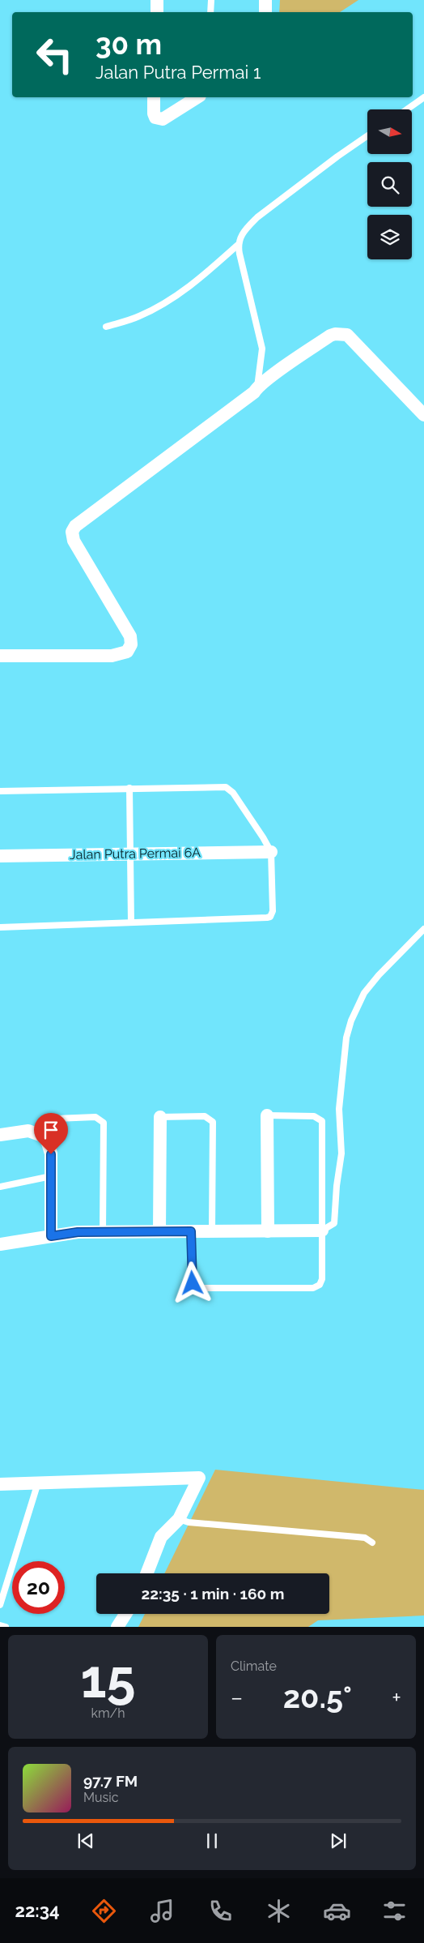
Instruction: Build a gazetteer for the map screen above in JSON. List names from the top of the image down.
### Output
{
  "streets": {
    "street": ["Jalan Putra Permai 6A"]
  },
  "north": "right",
  "page": {
    "turn": ["30 m", "Jalan Putra Permai 1"],
    "limit": "20",
    "trip": "22:35 · 1 min · 160 m",
    "tile": [
      ["15", "km/h"],
      "Climate"
    ],
    "heat": ["−", "20.5°", "+"],
    "song": ["97.7 FM", "Music"],
    "tabs": "22:34"
  }
}
